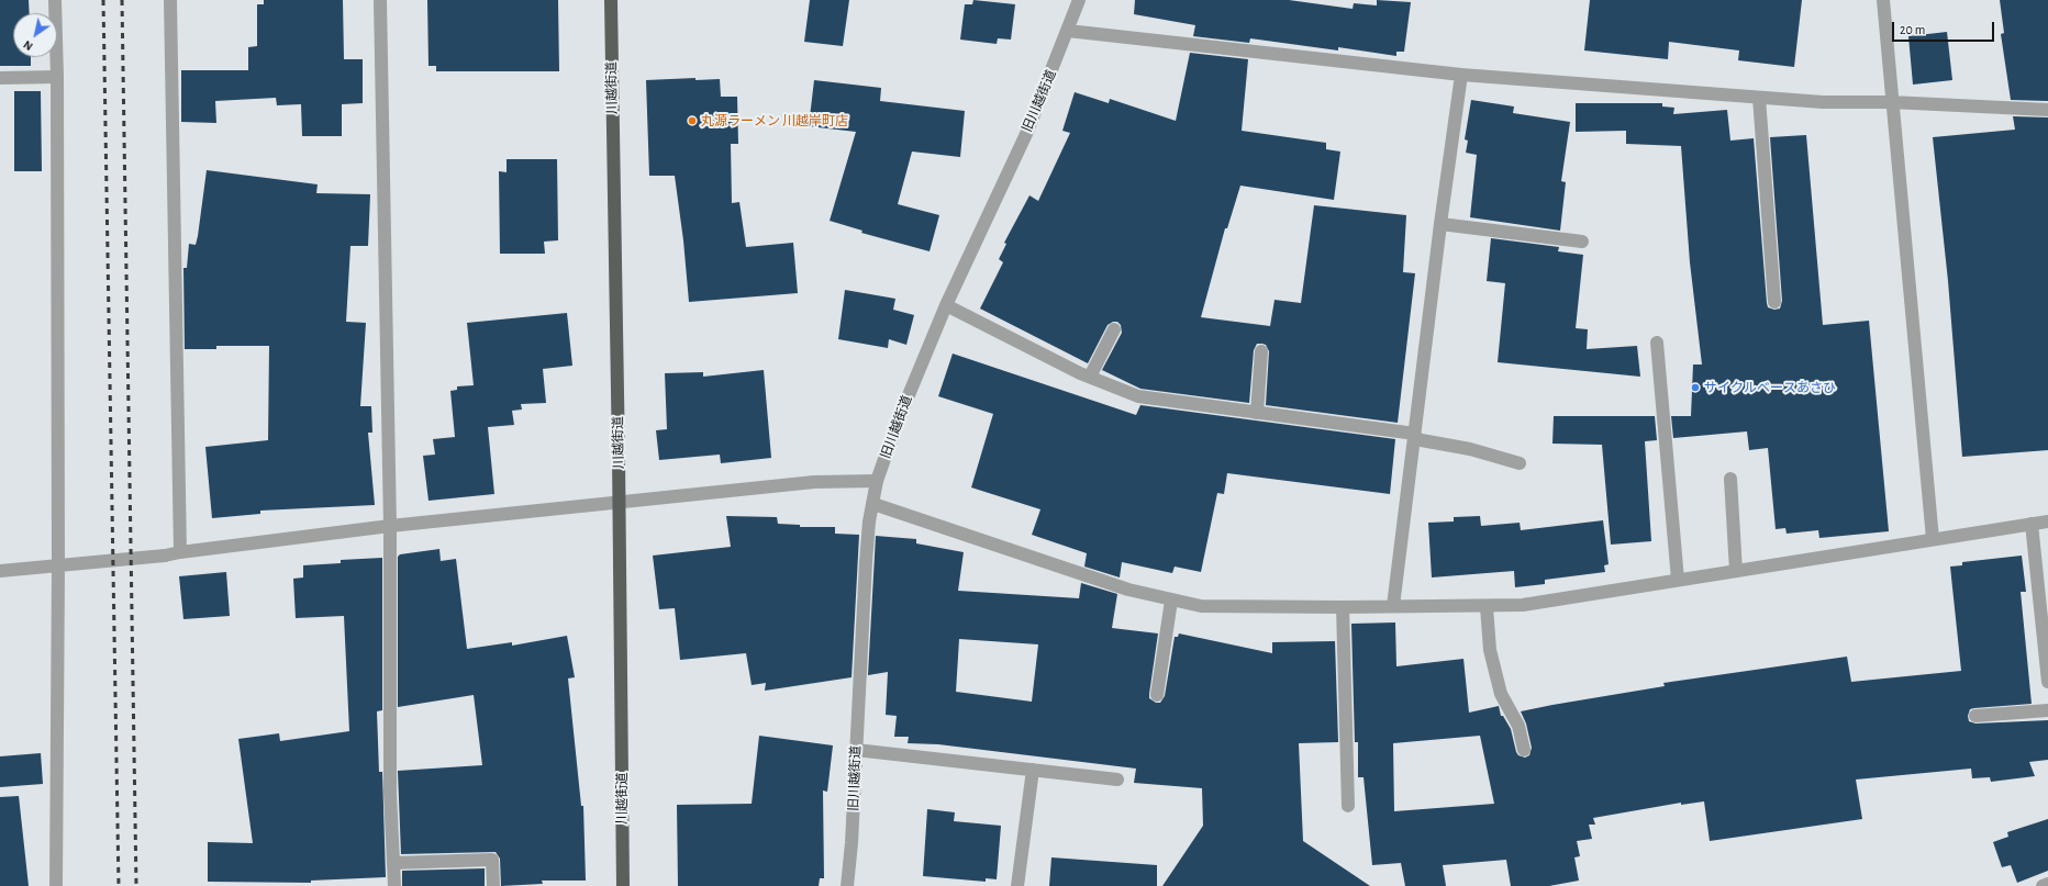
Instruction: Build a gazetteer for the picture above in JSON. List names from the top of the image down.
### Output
{
  "streets": {
    "highway": ["川越街道"],
    "street": ["旧川越街道"]
  },
  "places": ["丸源ラーメン 川越岸町店", "サイクルベースあさひ"],
  "scale_bar": "20 m",
  "north": "bottom left"
}
